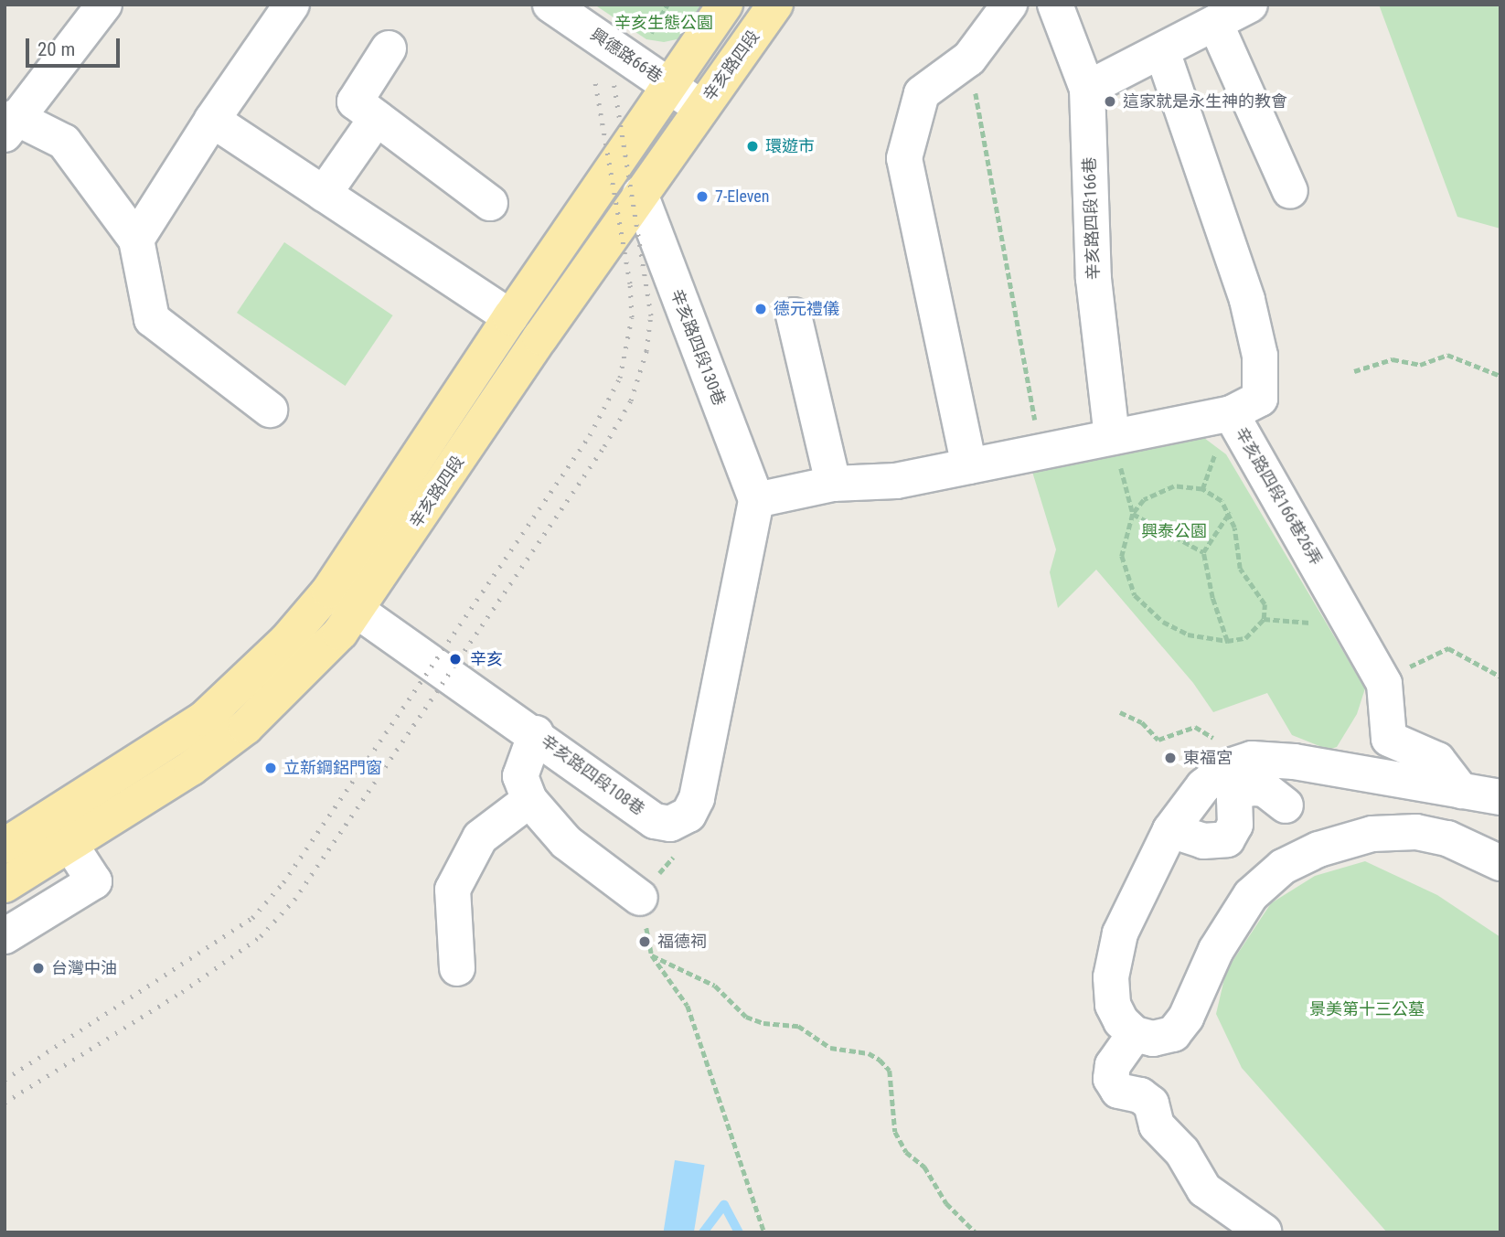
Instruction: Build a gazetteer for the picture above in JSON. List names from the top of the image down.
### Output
{
  "streets": {
    "main road": ["辛亥路四段"],
    "street": [
      "興德路66巷",
      "辛亥路四段166巷",
      "辛亥路四段130巷",
      "辛亥路四段166巷26弄",
      "辛亥路四段108巷"
    ]
  },
  "crossings": [
    ["興德路66巷", "辛亥路四段"],
    ["辛亥路四段", "辛亥路四段130巷"],
    ["辛亥路四段", "辛亥路四段108巷"],
    ["辛亥路四段166巷", "辛亥路四段166巷26弄"],
    ["辛亥路四段130巷", "辛亥路四段166巷26弄"],
    ["辛亥路四段130巷", "辛亥路四段108巷"],
    ["辛亥路四段166巷26弄", "辛亥路四段108巷"]
  ],
  "parks": ["辛亥生態公園", "興泰公園", "景美第十三公墓"],
  "places": [
    "這家就是永生神的教會",
    "環遊市",
    "7-Eleven",
    "德元禮儀",
    "辛亥",
    "東福宮",
    "立新鋼鋁門窗",
    "福德祠",
    "台灣中油"
  ],
  "scale_bar": "20 m"
}
